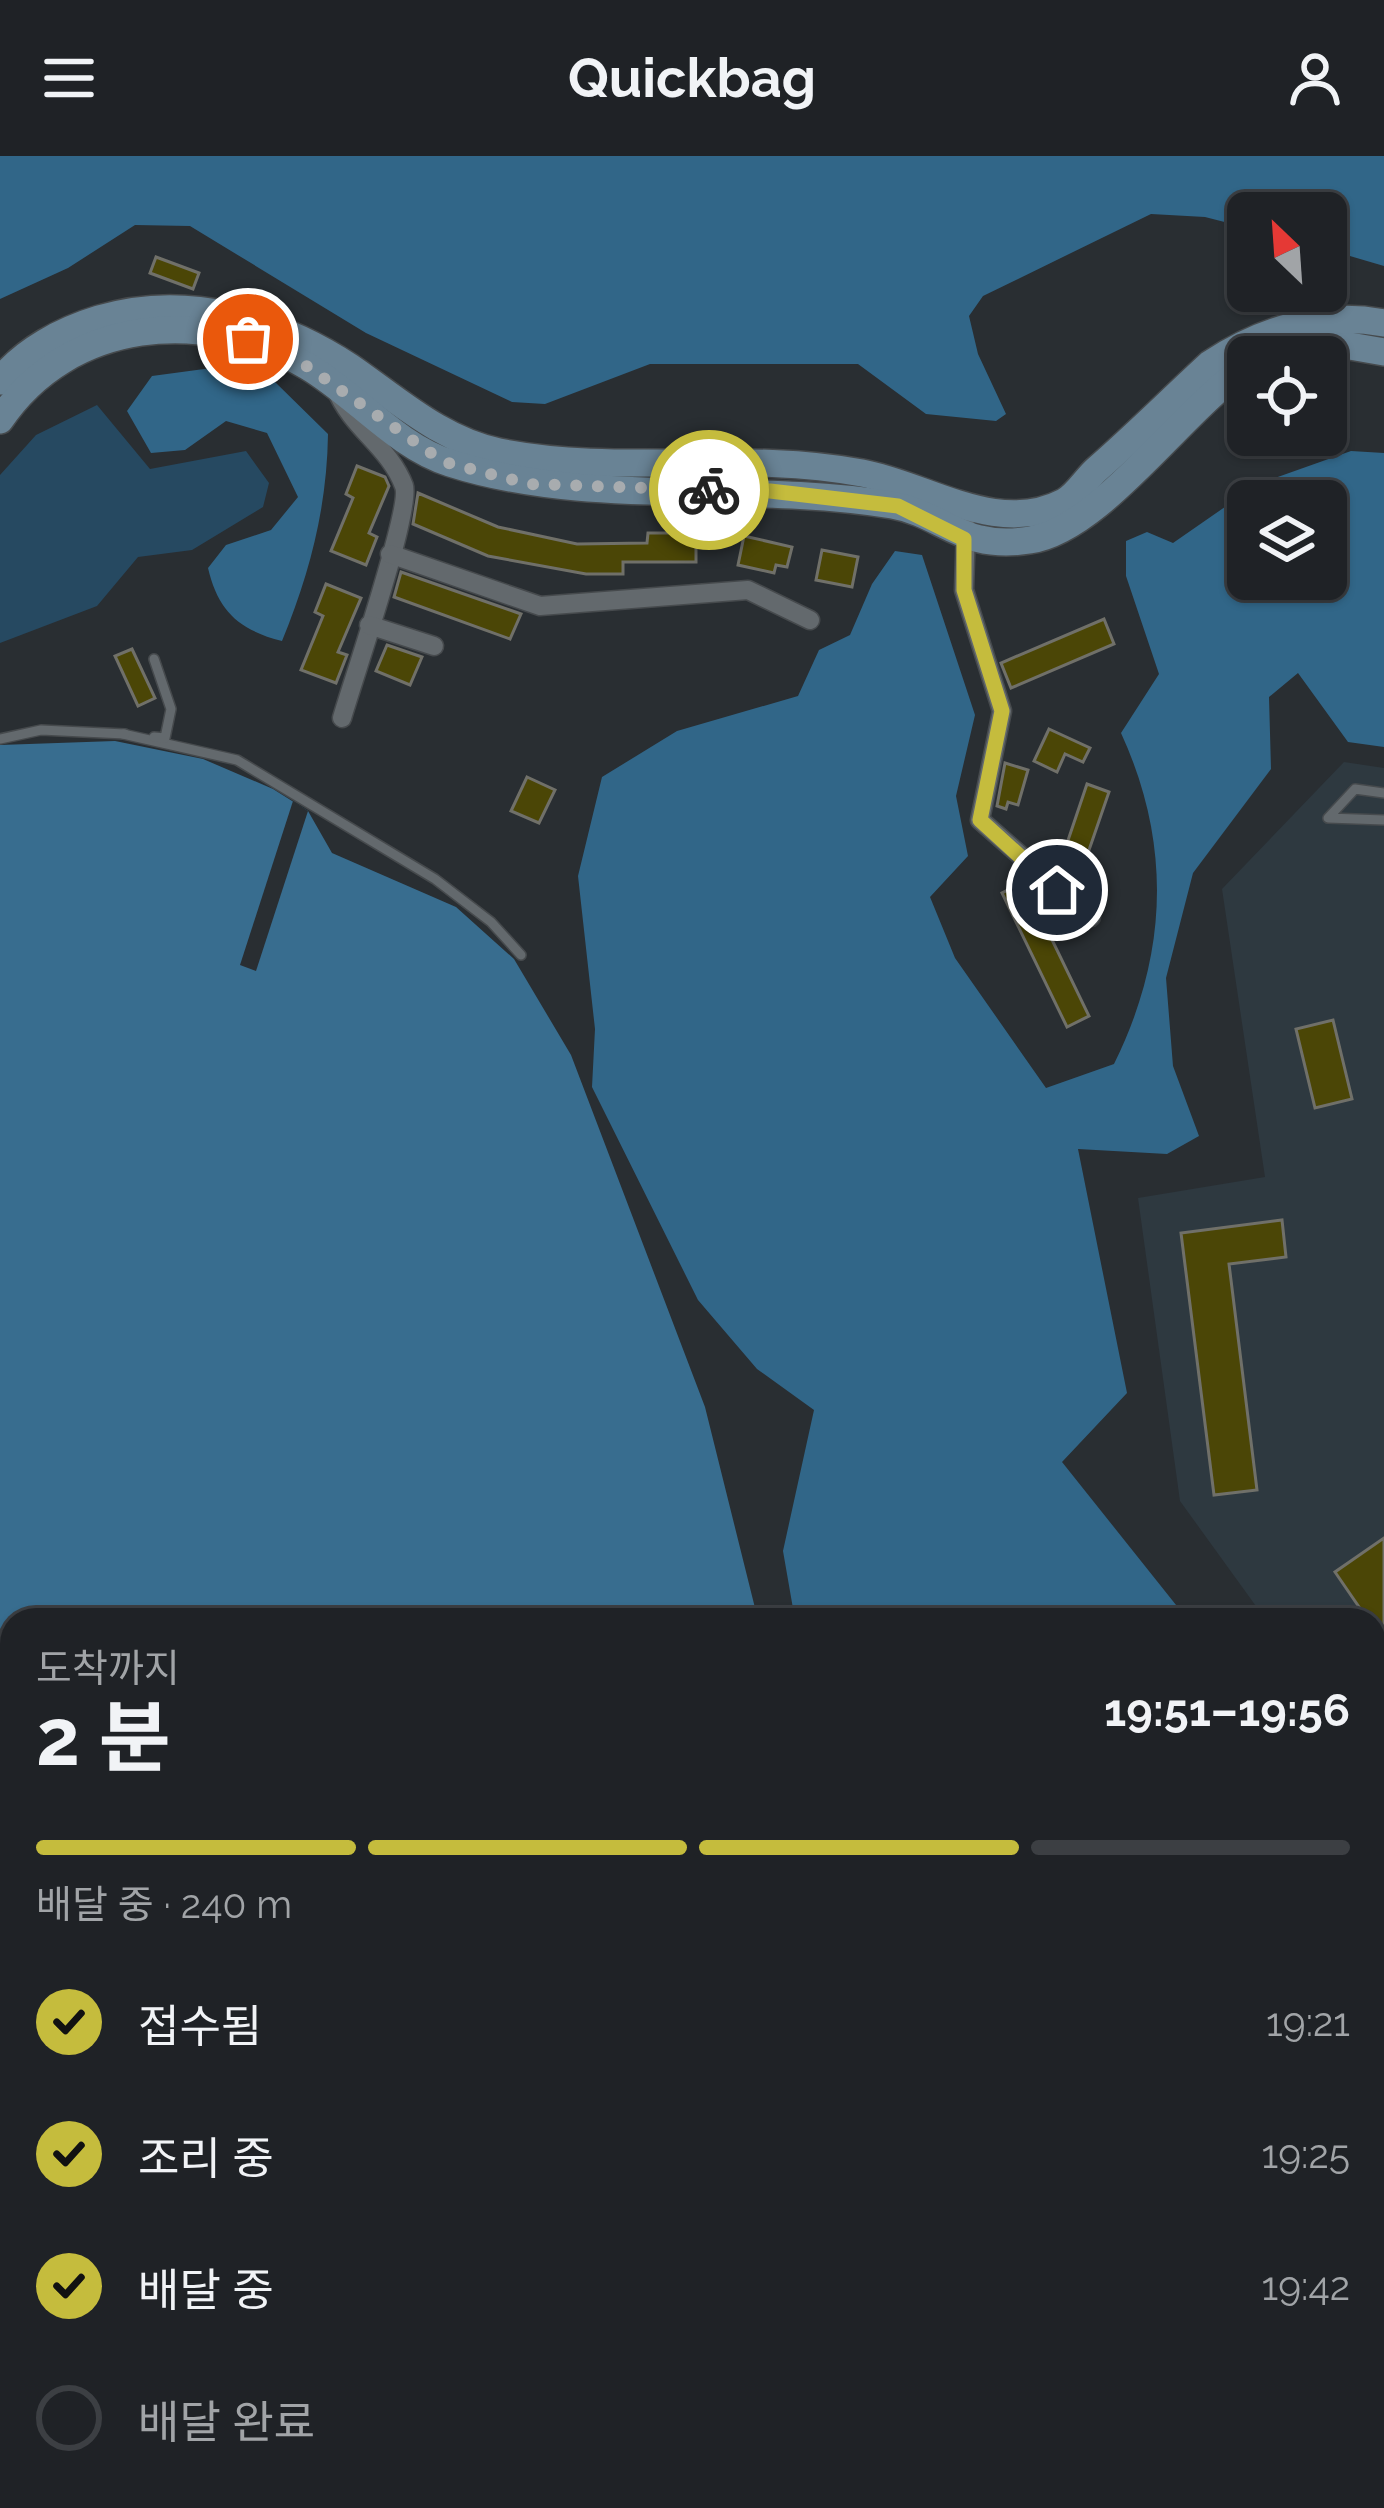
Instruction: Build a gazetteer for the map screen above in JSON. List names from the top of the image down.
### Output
{
  "north": "top left",
  "page": {
    "header": "Quickbag",
    "heading": ["2 분", "도착까지", "19:51–19:56"],
    "bar": "배달 중 · 240 m",
    "list": [
      ["접수됨", "19:21"],
      ["조리 중", "19:25"],
      ["배달 중", "19:42"],
      "배달 완료"
    ]
  }
}
